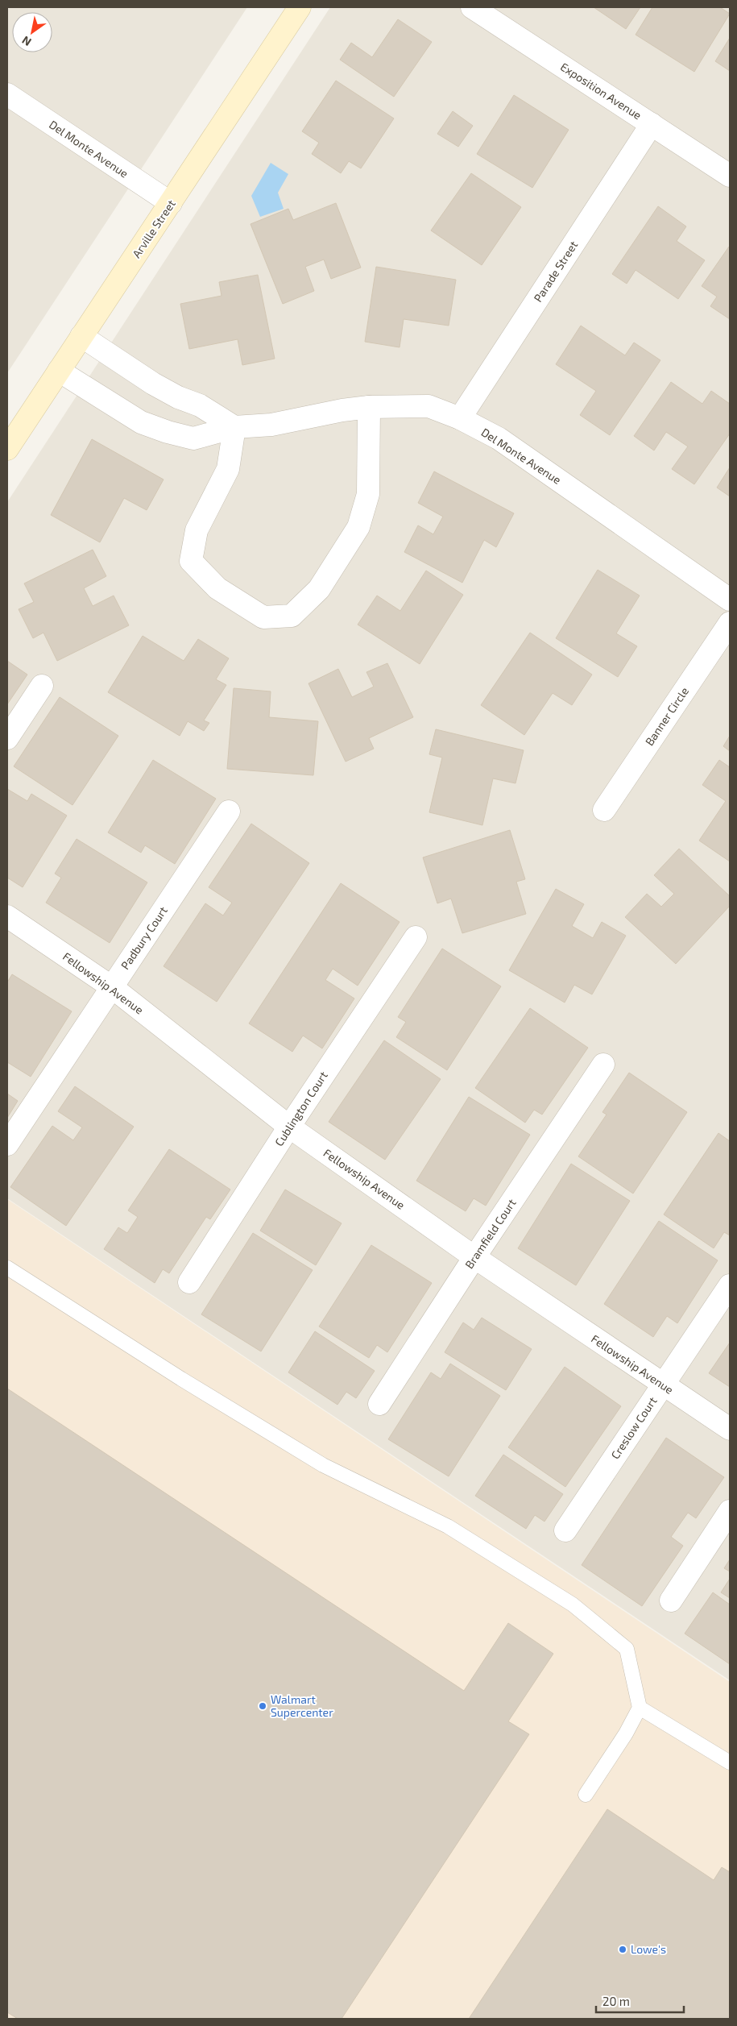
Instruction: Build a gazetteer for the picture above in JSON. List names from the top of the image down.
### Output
{
  "streets": {
    "street": [
      "Exposition Avenue",
      "Del Monte Avenue",
      "Arville Street",
      "Parade Street",
      "Banner Circle",
      "Padbury Court",
      "Fellowship Avenue",
      "Cublington Court",
      "Bramfield Court",
      "Creslow Court"
    ]
  },
  "crossings": [
    ["Exposition Avenue", "Parade Street"],
    ["Del Monte Avenue", "Arville Street"],
    ["Del Monte Avenue", "Parade Street"],
    ["Padbury Court", "Fellowship Avenue"],
    ["Fellowship Avenue", "Cublington Court"],
    ["Fellowship Avenue", "Bramfield Court"],
    ["Fellowship Avenue", "Creslow Court"]
  ],
  "places": ["Walmart Supercenter", "Lowe's"],
  "scale_bar": "20 m",
  "north": "bottom left"
}
